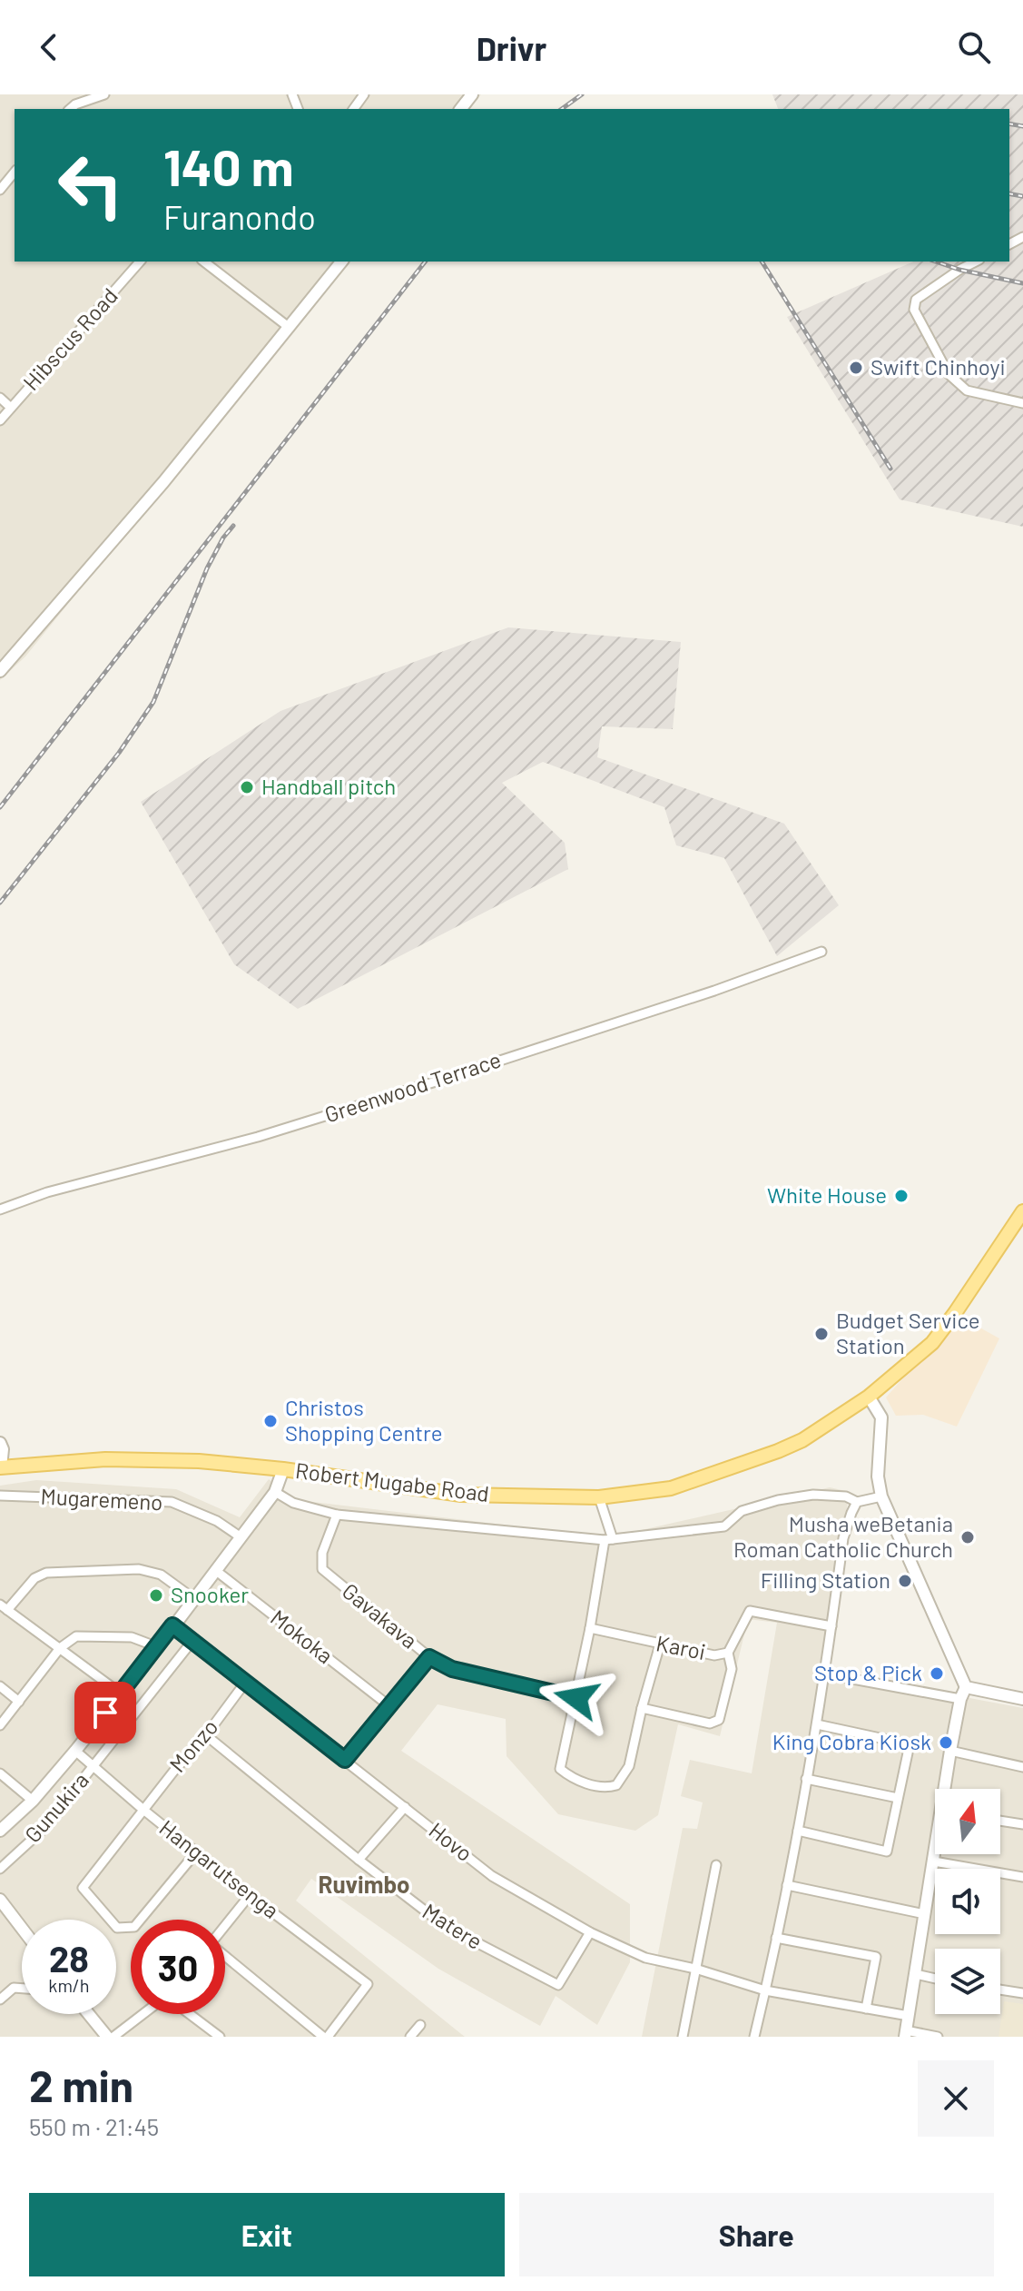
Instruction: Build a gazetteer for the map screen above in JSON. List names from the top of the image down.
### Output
{
  "streets": {
    "main road": ["Robert Mugabe Road"],
    "street": [
      "Hibscus Road",
      "Greenwood Terrace",
      "Mugaremeno",
      "Gavakava",
      "Mokoka",
      "Karoi",
      "Monzo",
      "Gunukira",
      "Hovo",
      "Hangarutsenga",
      "Matere"
    ]
  },
  "crossings": [
    ["Monzo", "Hovo"],
    ["Monzo", "Hangarutsenga"],
    ["Monzo", "Matere"],
    ["Gunukira", "Hovo"],
    ["Gunukira", "Hangarutsenga"],
    ["Hovo", "Matere"]
  ],
  "districts": ["Ruvimbo"],
  "places": [
    "Swift Chinhoyi",
    "Handball pitch",
    "White House",
    "Budget Service Station",
    "Christos Shopping Centre",
    "Musha weBetania Roman Catholic Church",
    "Filling Station",
    "Snooker",
    "Stop & Pick",
    "King Cobra Kiosk"
  ],
  "north": "top",
  "page": {
    "header": "Drivr",
    "turn": ["140 m", "Furanondo"],
    "speed": "28 km/h",
    "limit": "30",
    "heading": ["2 min", "550 m · 21:45"],
    "buttons": ["Exit", "Share"]
  }
}
